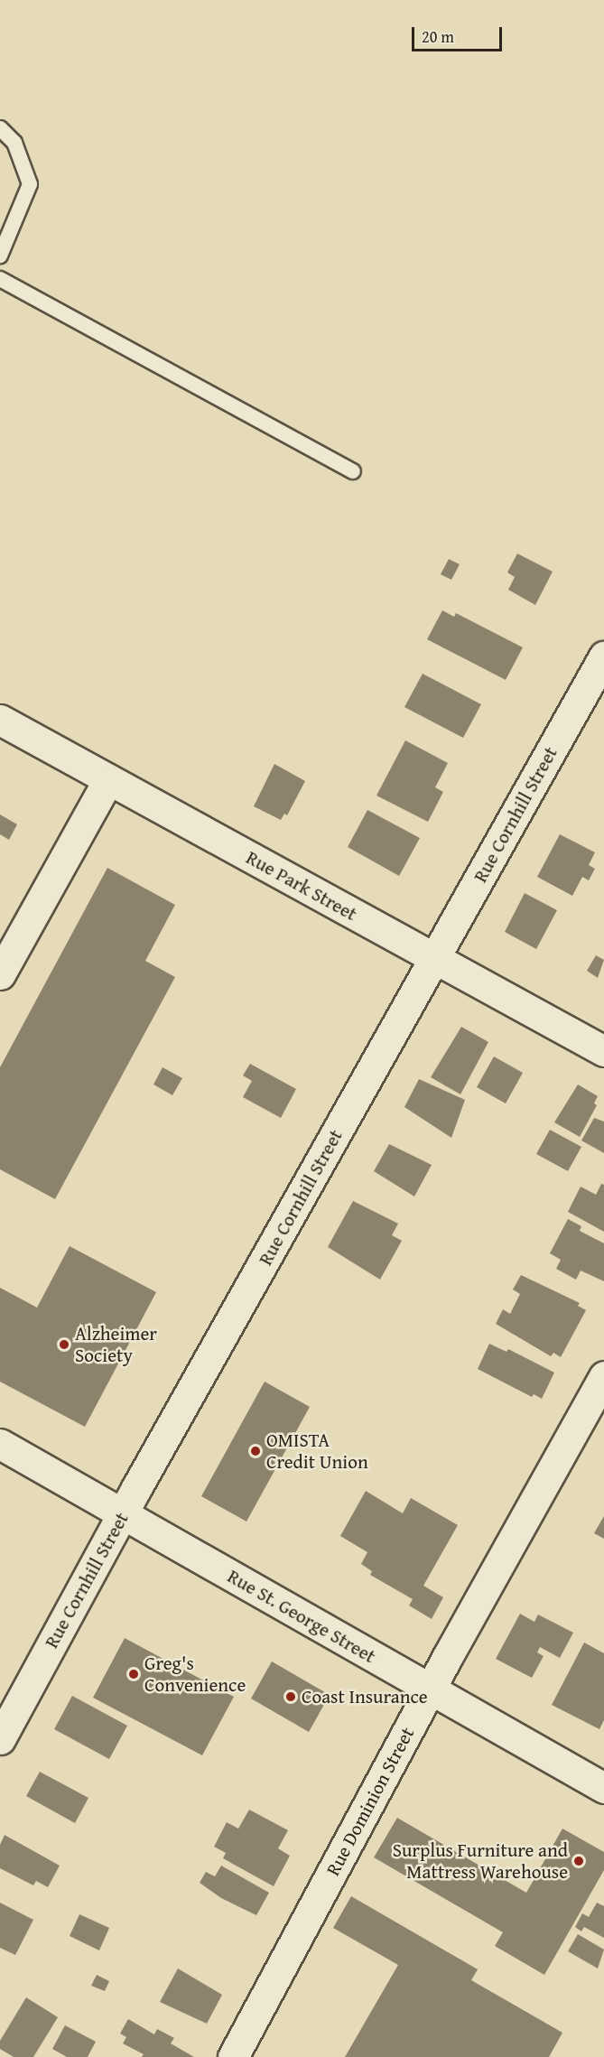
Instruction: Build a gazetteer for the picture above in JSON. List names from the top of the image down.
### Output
{
  "streets": {
    "street": [
      "Rue Cornhill Street",
      "Rue Park Street",
      "Rue St. George Street",
      "Rue Dominion Street"
    ]
  },
  "crossings": [
    ["Rue Cornhill Street", "Rue Park Street"],
    ["Rue Cornhill Street", "Rue St. George Street"],
    ["Rue St. George Street", "Rue Dominion Street"]
  ],
  "places": [
    "Alzheimer Society",
    "OMISTA Credit Union",
    "Greg's Convenience",
    "Coast Insurance",
    "Surplus Furniture and Mattress Warehouse"
  ],
  "scale_bar": "20 m"
}
